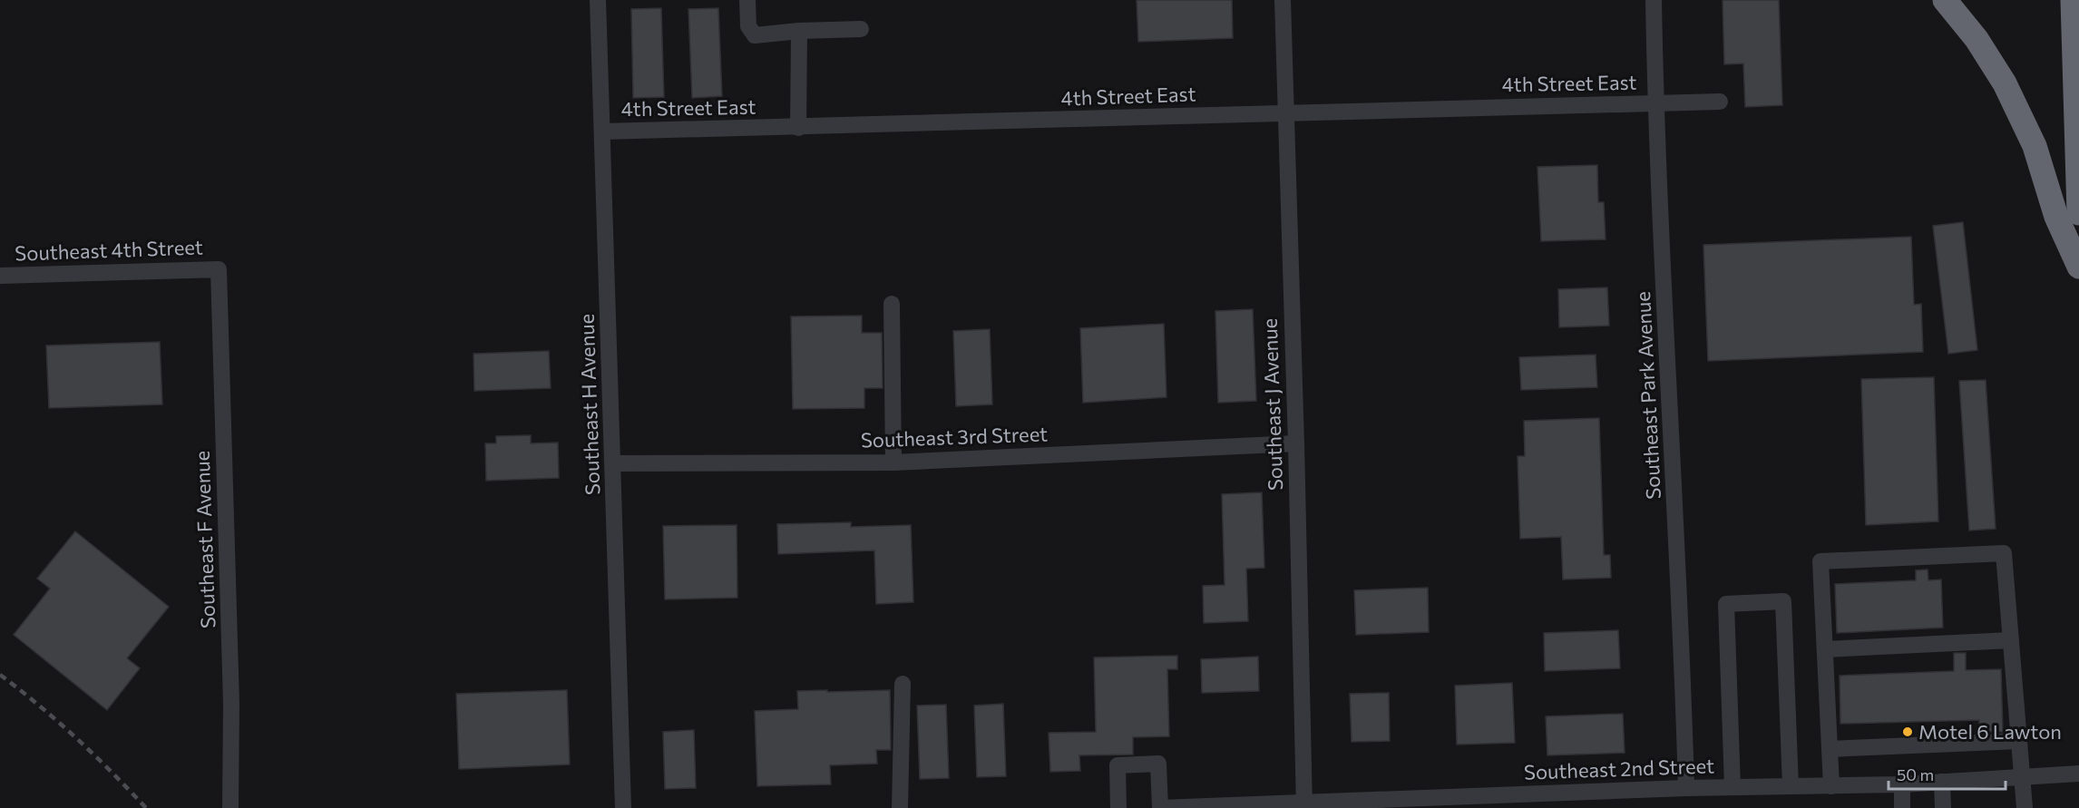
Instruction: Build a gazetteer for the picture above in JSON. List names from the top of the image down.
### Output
{
  "streets": {
    "street": [
      "4th Street East",
      "Southeast 4th Street",
      "Southeast Park Avenue",
      "Southeast H Avenue",
      "Southeast J Avenue",
      "Southeast 3rd Street",
      "Southeast F Avenue",
      "Southeast 2nd Street"
    ]
  },
  "crossings": [
    ["4th Street East", "Southeast Park Avenue"],
    ["4th Street East", "Southeast H Avenue"],
    ["4th Street East", "Southeast J Avenue"],
    ["Southeast 4th Street", "Southeast F Avenue"],
    ["Southeast Park Avenue", "Southeast 2nd Street"],
    ["Southeast H Avenue", "Southeast 3rd Street"],
    ["Southeast J Avenue", "Southeast 3rd Street"],
    ["Southeast J Avenue", "Southeast 2nd Street"]
  ],
  "places": ["Motel 6 Lawton"],
  "scale_bar": "50 m"
}
